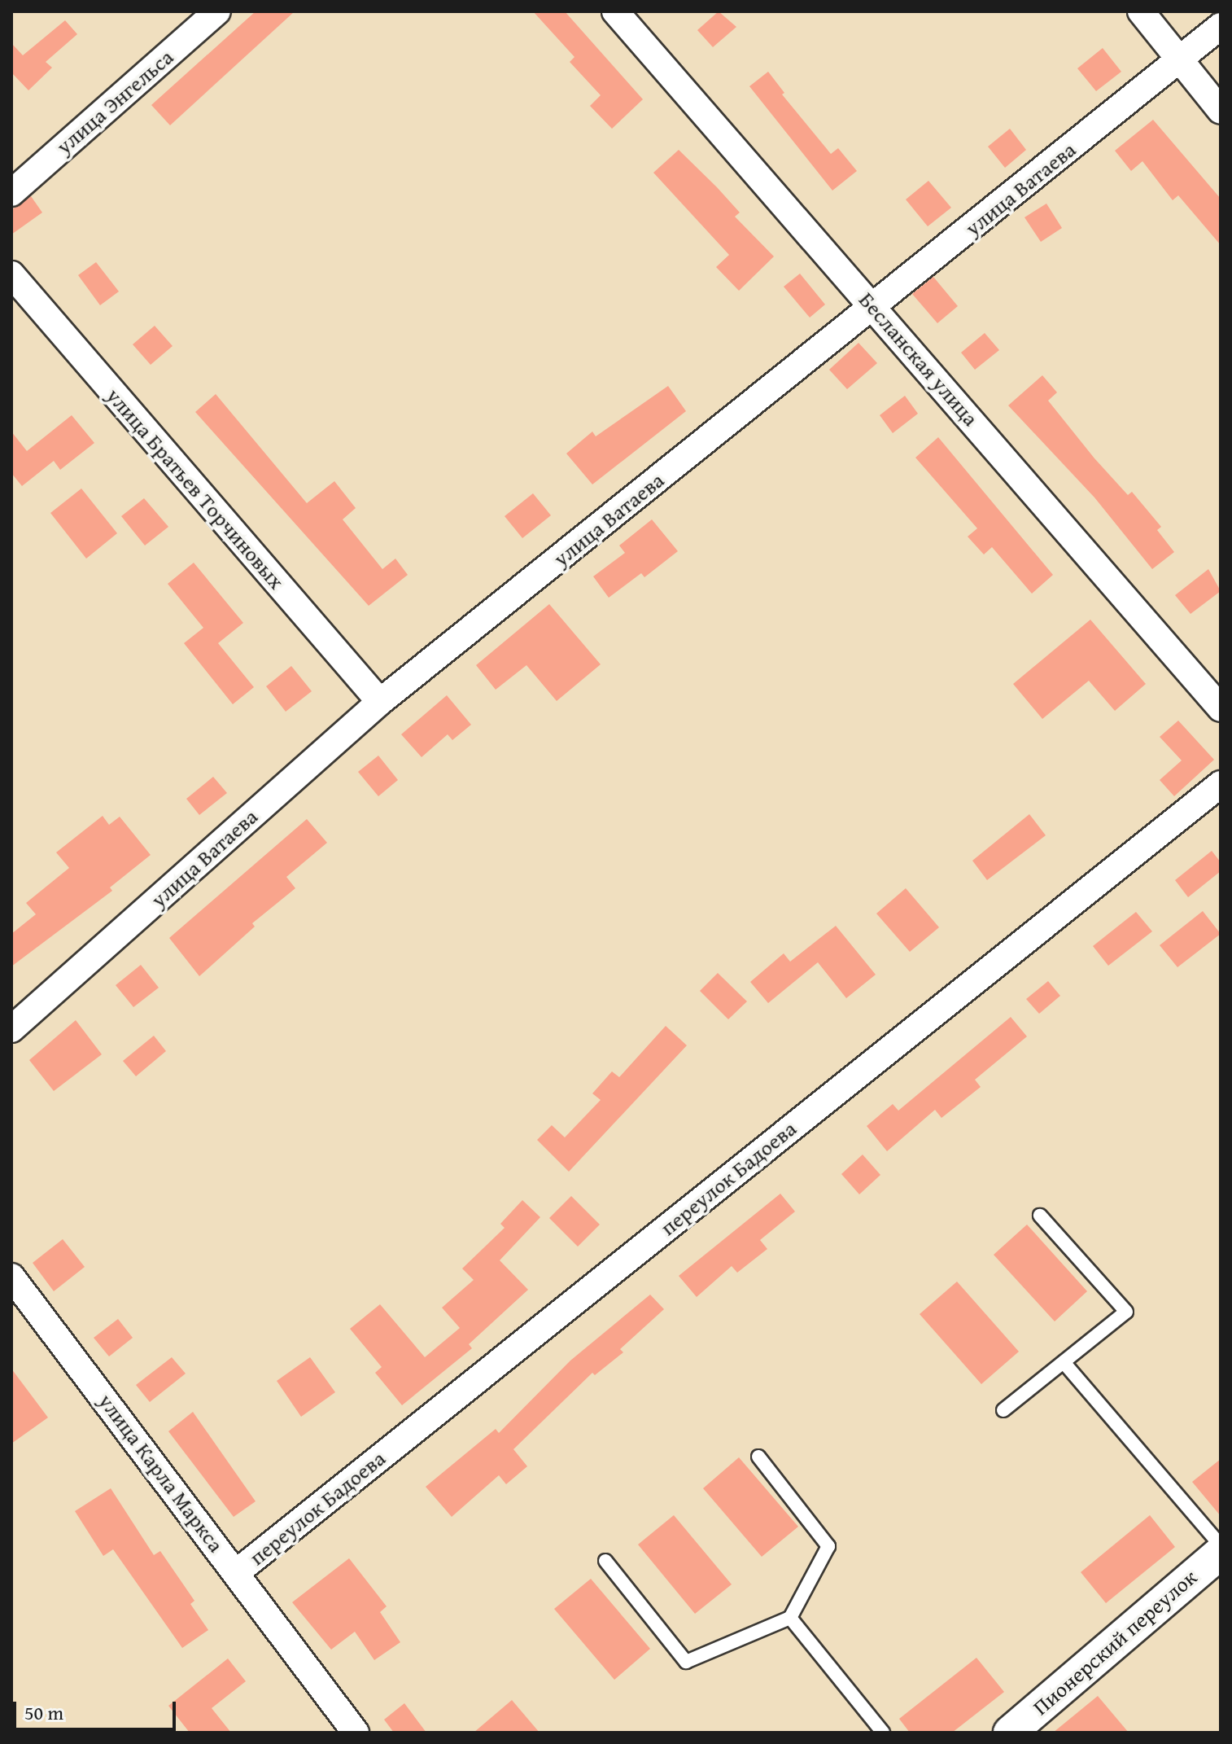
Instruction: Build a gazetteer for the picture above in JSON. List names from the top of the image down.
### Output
{
  "streets": {
    "street": [
      "улица Энгельса",
      "улица Ватаева",
      "Бесланская улица",
      "улица Братьев Торчиновых",
      "переулок Бадоева",
      "улица Карла Маркса",
      "Пионерский переулок"
    ]
  },
  "crossings": [
    ["улица Ватаева", "Бесланская улица"],
    ["улица Ватаева", "улица Братьев Торчиновых"],
    ["переулок Бадоева", "улица Карла Маркса"]
  ],
  "scale_bar": "50 m"
}
